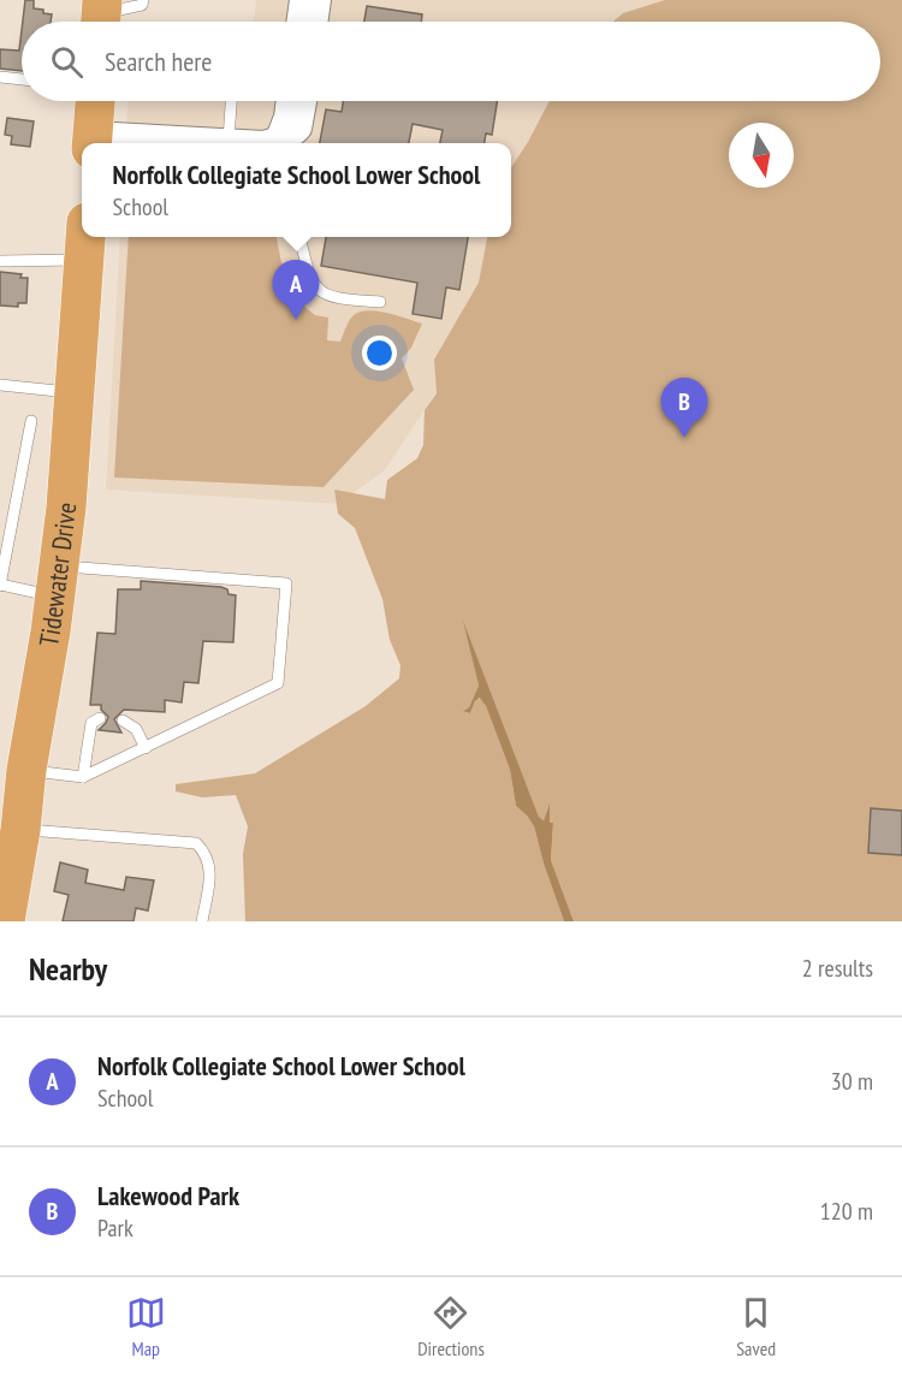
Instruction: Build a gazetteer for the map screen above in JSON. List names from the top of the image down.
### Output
{
  "streets": {
    "highway": ["Tidewater Drive"]
  },
  "north": "bottom",
  "page": {
    "search": "Search here",
    "popup": ["Norfolk Collegiate School Lower School", "School"],
    "pins": ["A", "B"],
    "heading": ["Nearby", "2 results"],
    "list": [
      {
        "mark": "A",
        "name": "Norfolk Collegiate School Lower School",
        "note": "School",
        "value": "30 m"
      },
      {
        "mark": "B",
        "name": "Lakewood Park",
        "note": "Park",
        "value": "120 m"
      }
    ],
    "nav": ["Map", "Directions", "Saved"]
  }
}
